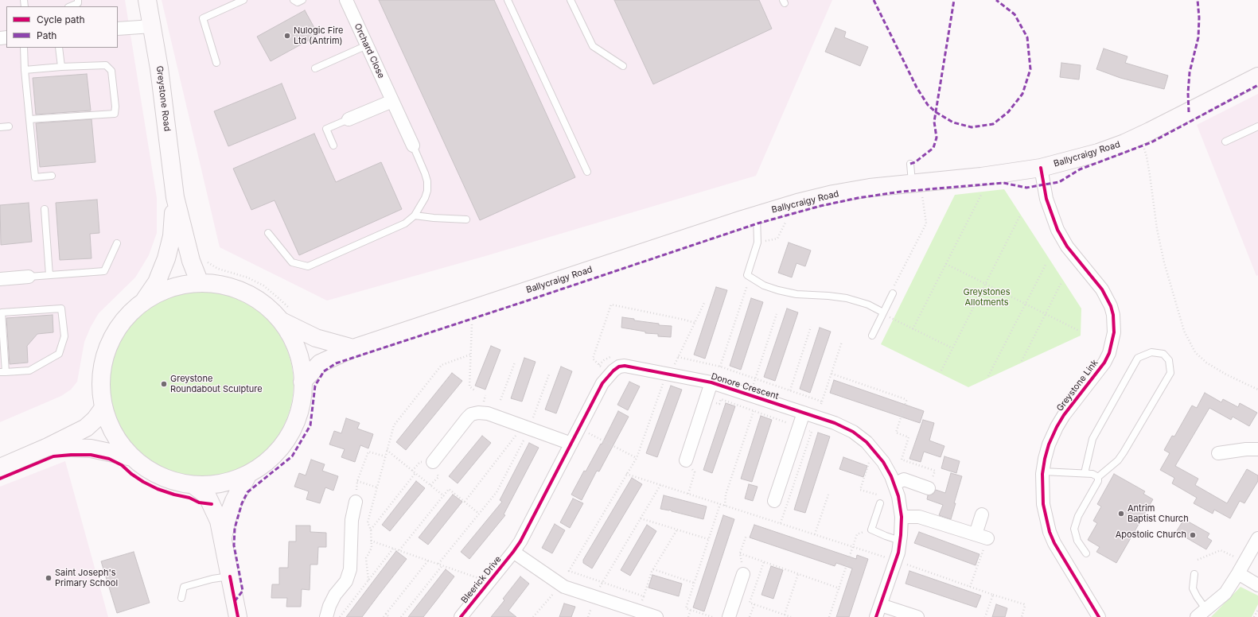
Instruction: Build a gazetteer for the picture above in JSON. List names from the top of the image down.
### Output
{
  "streets": {
    "main road": ["Greystone Road", "Ballycraigy Road"],
    "street": [
      "Orchard Close",
      "Greystone Link",
      "Donore Crescent",
      "Bleerick Drive"
    ]
  },
  "crossings": [
    ["Ballycraigy Road", "Greystone Link"],
    ["Donore Crescent", "Bleerick Drive"]
  ],
  "parks": ["Greystones Allotments"],
  "places": [
    "Nulogic Fire Ltd (Antrim)",
    "Greystone Roundabout Sculpture",
    "Antrim Baptist Church",
    "Apostolic Church",
    "Saint Joseph's Primary School"
  ],
  "legend": ["Cycle path", "Path"]
}
